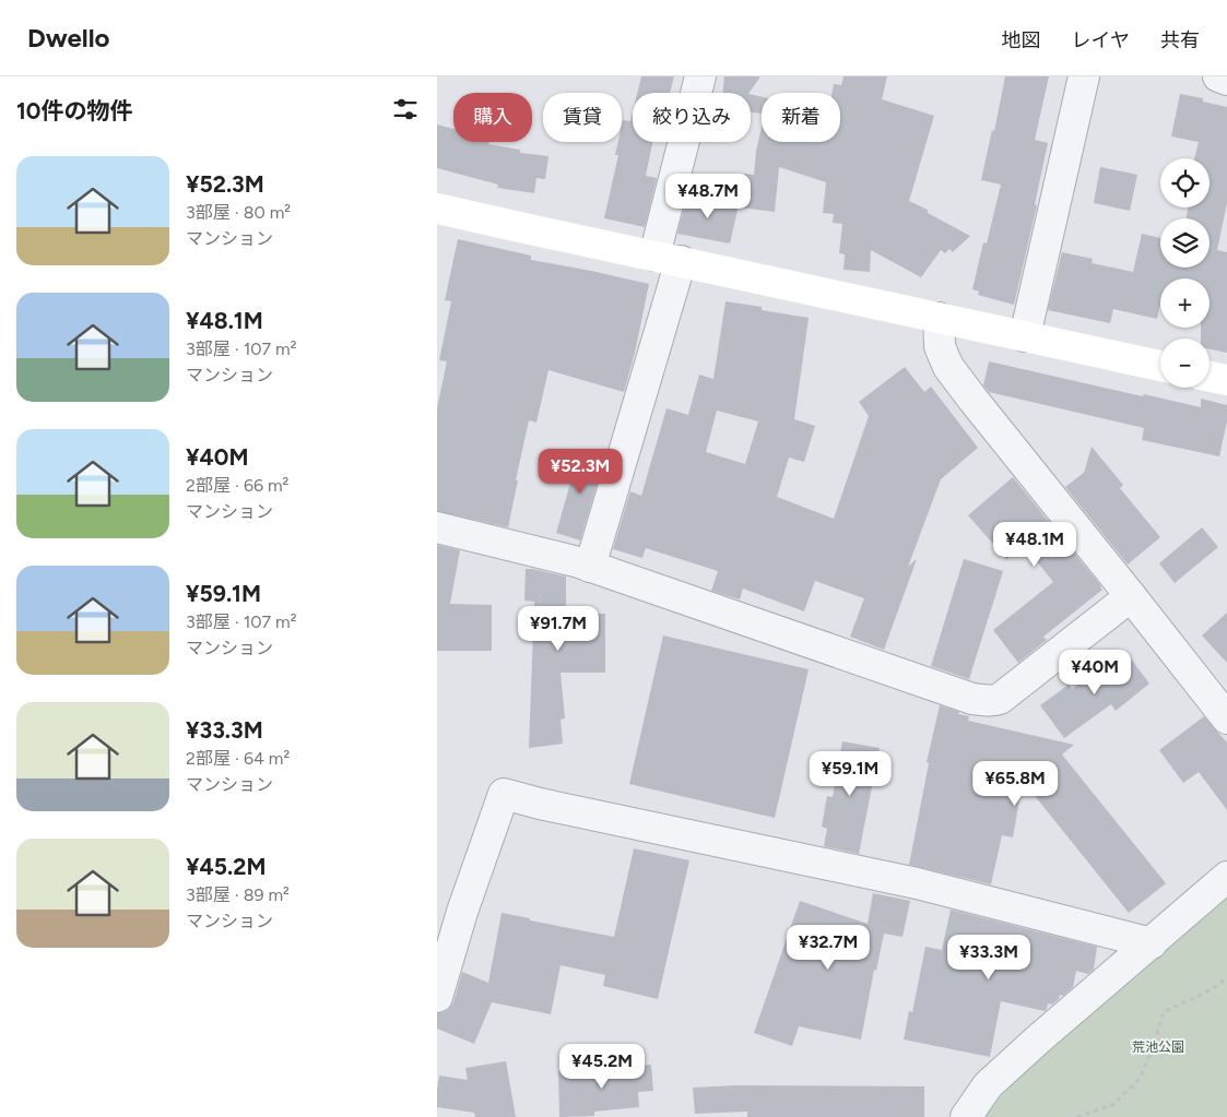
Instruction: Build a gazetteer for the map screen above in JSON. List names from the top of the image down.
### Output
{
  "parks": ["荒池公園"],
  "page": {
    "header": "Dwello",
    "nav": ["地図", "レイヤ", "共有"],
    "heading": "10件の物件",
    "chip": [
      "購入",
      "賃貸",
      "絞り込み",
      "新着"
    ],
    "list": [
      {
        "name": "¥52.3M",
        "note": "3部屋 · 80 m² · マンション"
      },
      {
        "name": "¥48.1M",
        "note": "3部屋 · 107 m² · マンション"
      },
      {
        "name": "¥40M",
        "note": "2部屋 · 66 m² · マンション"
      },
      {
        "name": "¥59.1M",
        "note": "3部屋 · 107 m² · マンション"
      },
      {
        "name": "¥33.3M",
        "note": "2部屋 · 64 m² · マンション"
      },
      {
        "name": "¥45.2M",
        "note": "3部屋 · 89 m² · マンション"
      }
    ],
    "map_buttons": ["+", "−"],
    "price": [
      "¥48.7M",
      "¥52.3M",
      "¥48.1M",
      "¥91.7M",
      "¥40M",
      "¥59.1M",
      "¥65.8M",
      "¥32.7M",
      "¥33.3M",
      "¥45.2M"
    ]
  }
}
